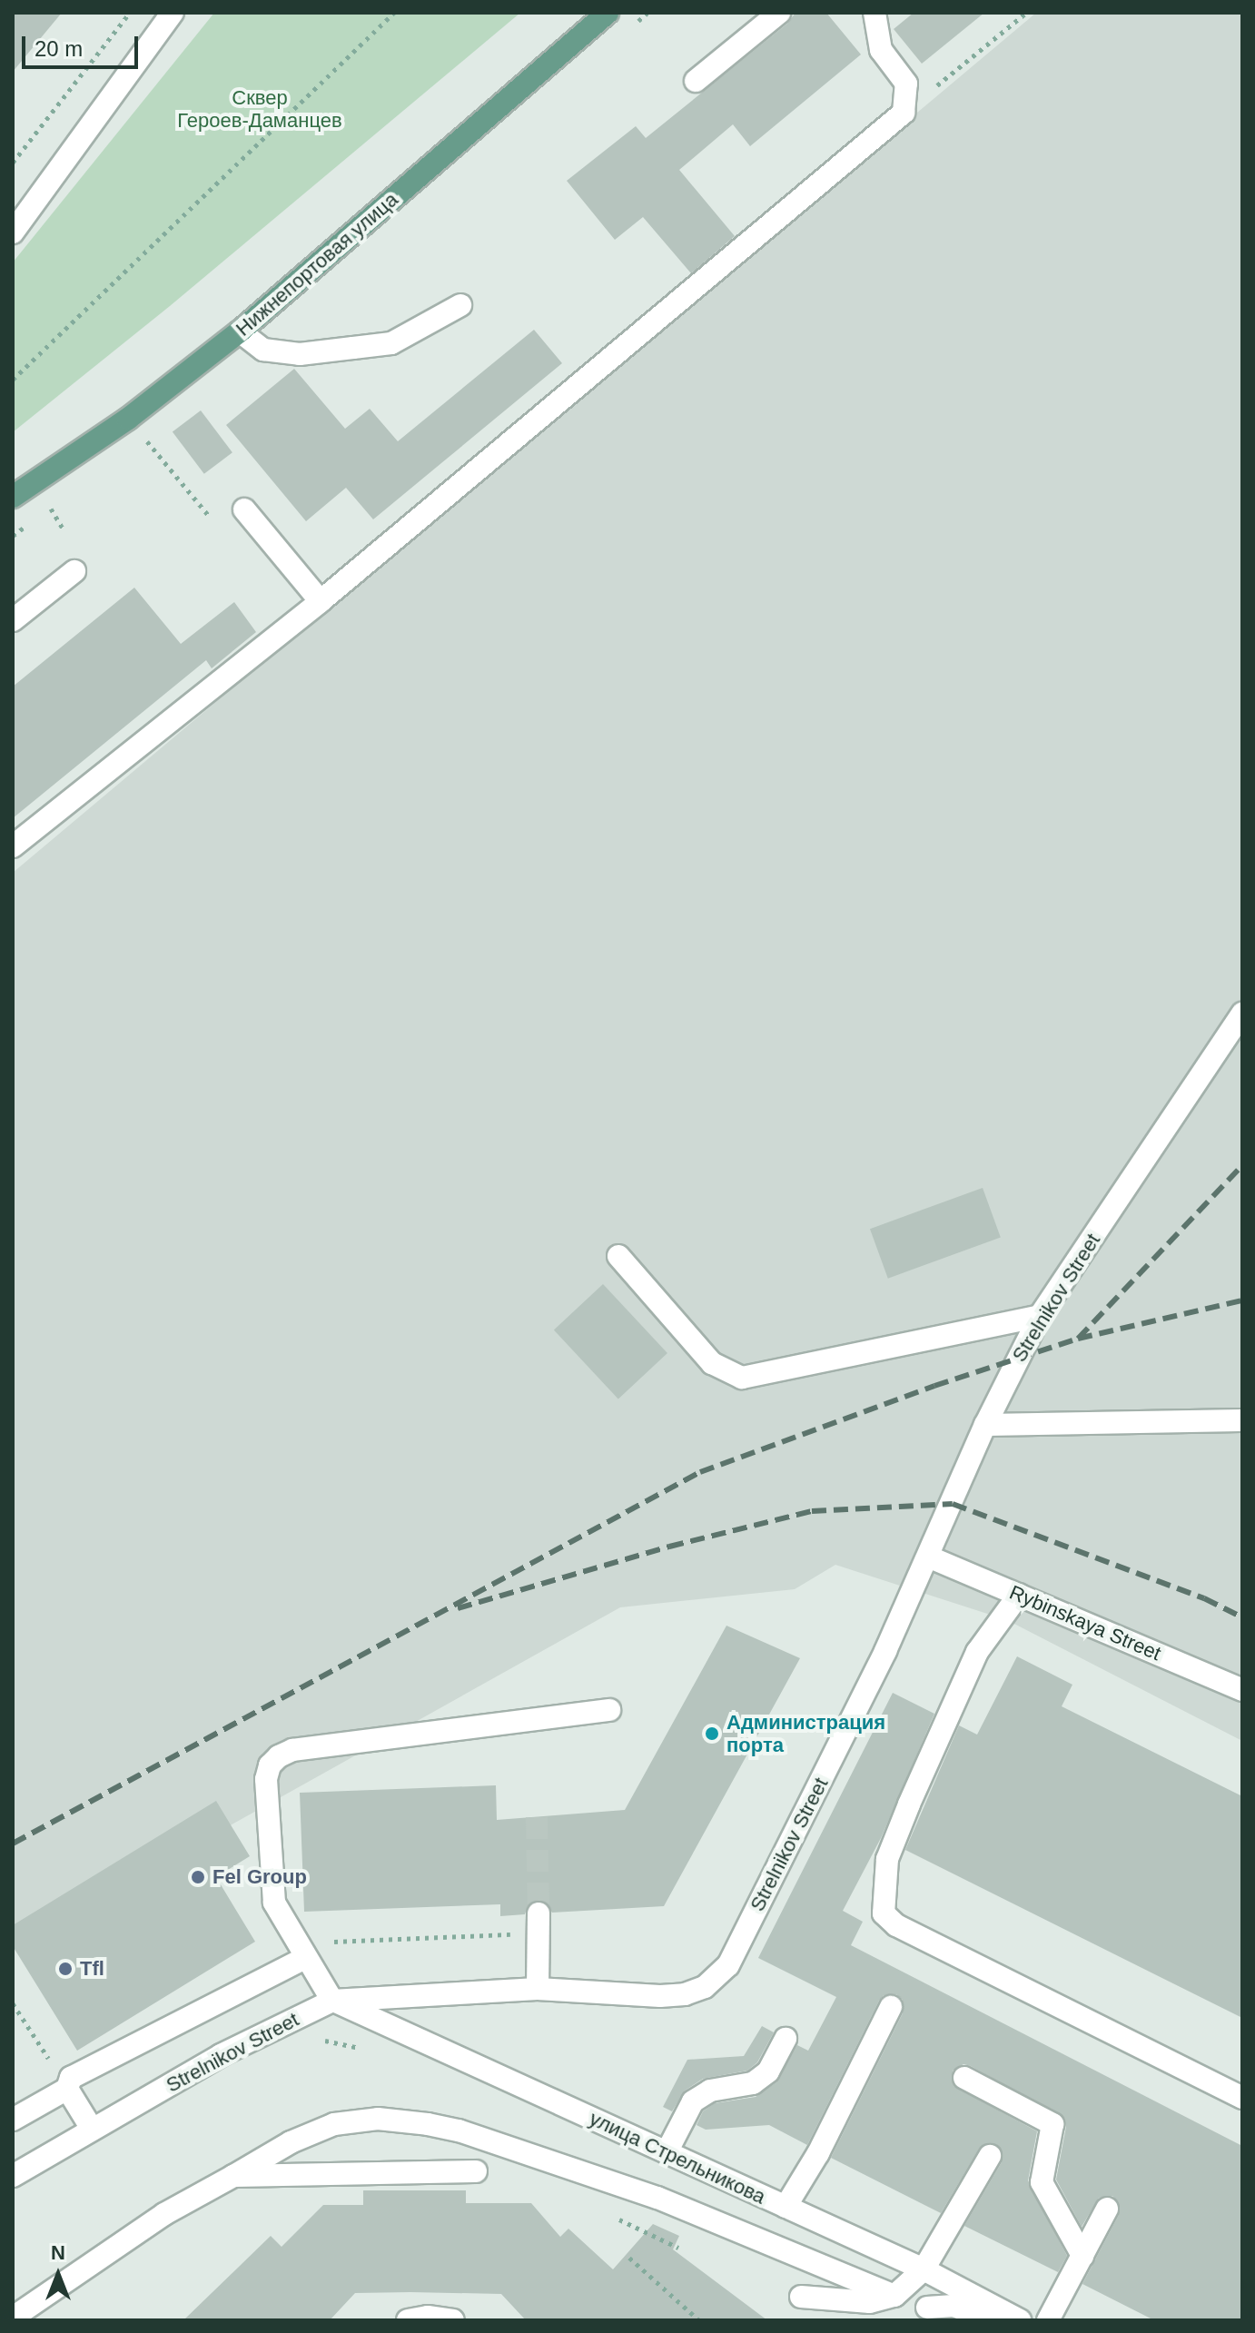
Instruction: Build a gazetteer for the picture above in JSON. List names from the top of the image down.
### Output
{
  "streets": {
    "main road": ["Нижнепортовая улица"],
    "street": ["Strelnikov Street", "Rybinskaya Street", "улица Стрельникова"]
  },
  "crossings": [
    ["Strelnikov Street", "Rybinskaya Street"],
    ["Strelnikov Street", "улица Стрельникова"]
  ],
  "parks": ["Сквер Героев-Даманцев"],
  "places": ["Администрация порта", "Fel Group", "Tfl"],
  "scale_bar": "20 m",
  "north": "top"
}
